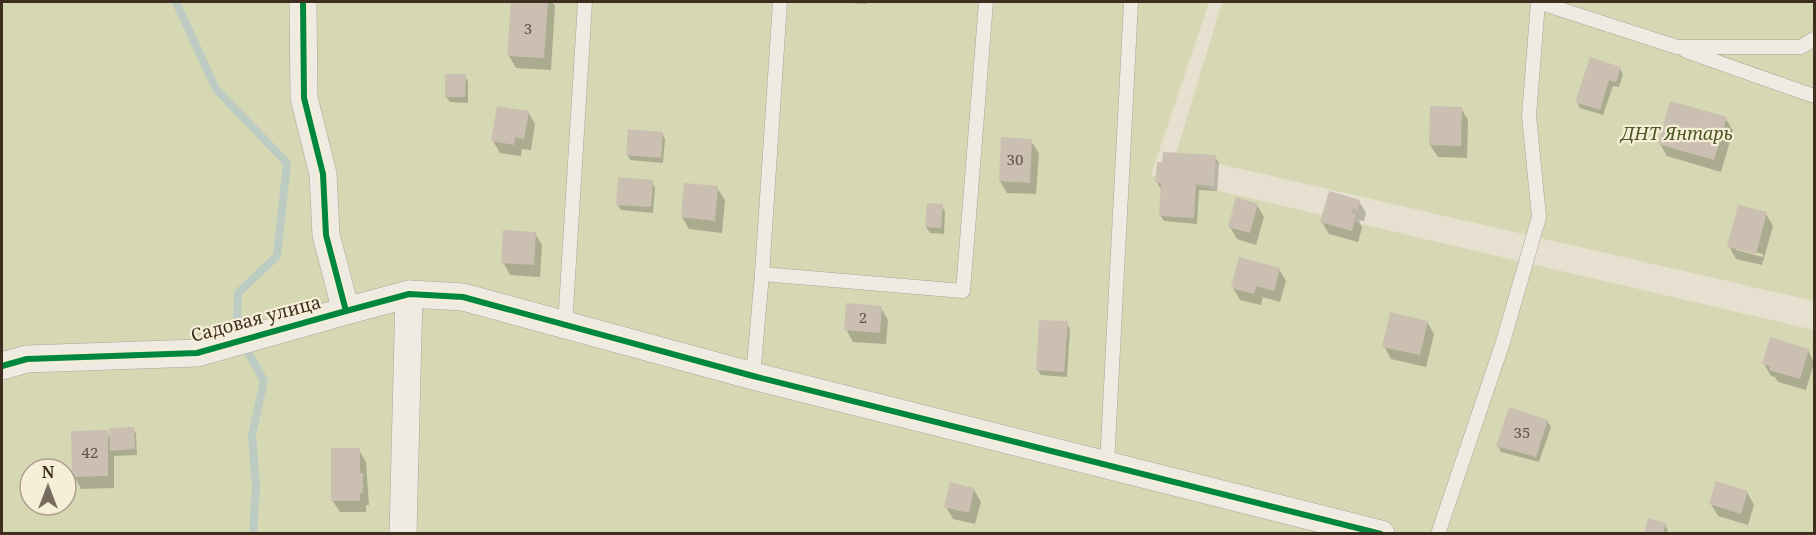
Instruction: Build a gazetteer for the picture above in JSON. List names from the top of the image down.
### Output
{
  "streets": {
    "street": ["Садовая улица"]
  },
  "parks": ["ДНТ Янтарь"],
  "house_numbers": [
    "3",
    "30",
    "2",
    "35",
    "42"
  ],
  "north": "top"
}
